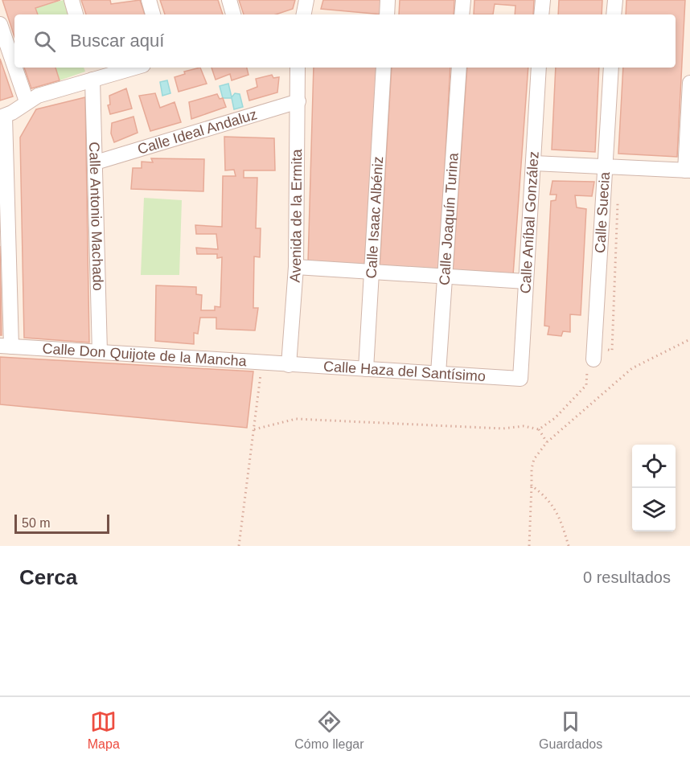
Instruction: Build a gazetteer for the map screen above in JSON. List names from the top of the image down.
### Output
{
  "streets": {
    "street": [
      "Calle Ideal Andaluz",
      "Calle Suecia",
      "Calle Antonio Machado",
      "Avenida de la Ermita",
      "Calle Isaac Albéniz",
      "Calle Joaquín Turina",
      "Calle Aníbal González",
      "Calle Don Quijote de la Mancha",
      "Calle Haza del Santísimo"
    ]
  },
  "crossings": [
    ["Calle Ideal Andaluz", "Calle Antonio Machado"],
    ["Calle Ideal Andaluz", "Avenida de la Ermita"],
    ["Calle Antonio Machado", "Calle Don Quijote de la Mancha"],
    ["Avenida de la Ermita", "Calle Don Quijote de la Mancha"],
    ["Avenida de la Ermita", "Calle Haza del Santísimo"],
    ["Calle Isaac Albéniz", "Calle Haza del Santísimo"],
    ["Calle Joaquín Turina", "Calle Haza del Santísimo"],
    ["Calle Aníbal González", "Calle Haza del Santísimo"],
    ["Calle Don Quijote de la Mancha", "Calle Haza del Santísimo"]
  ],
  "scale_bar": "50 m",
  "page": {
    "search": "Buscar aquí",
    "scale": "50 m",
    "heading": ["Cerca", "0 resultados"],
    "nav": ["Mapa", "Cómo llegar", "Guardados"]
  }
}
